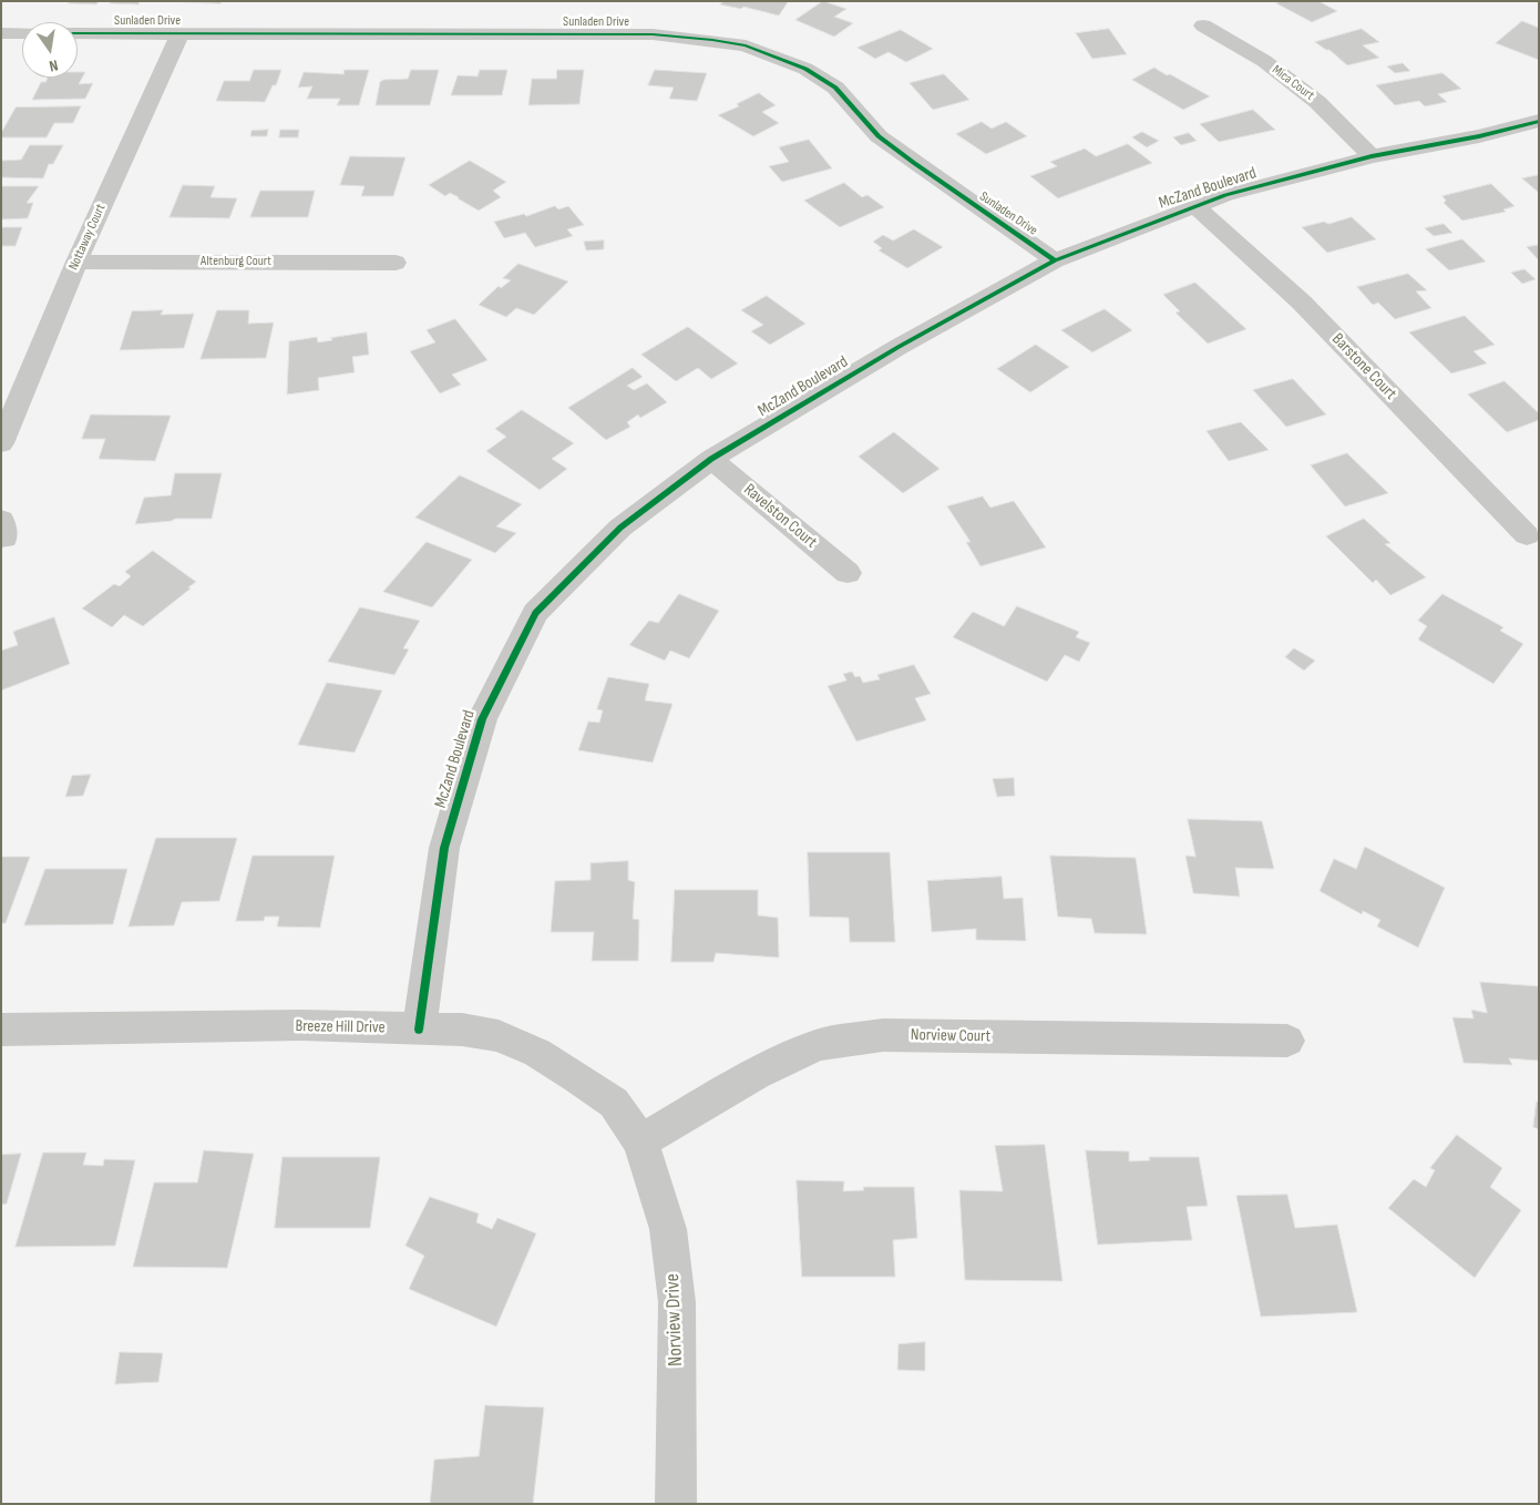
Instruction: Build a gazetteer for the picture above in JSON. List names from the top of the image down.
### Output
{
  "streets": {
    "street": [
      "Sunladen Drive",
      "Mica Court",
      "McZand Boulevard",
      "Nottaway Court",
      "Altenburg Court",
      "Barstone Court",
      "Ravelston Court",
      "Breeze Hill Drive",
      "Norview Court",
      "Norview Drive"
    ]
  },
  "crossings": [
    ["Sunladen Drive", "McZand Boulevard"],
    ["Sunladen Drive", "Nottaway Court"],
    ["Mica Court", "McZand Boulevard"],
    ["McZand Boulevard", "Barstone Court"],
    ["McZand Boulevard", "Ravelston Court"],
    ["McZand Boulevard", "Breeze Hill Drive"],
    ["Nottaway Court", "Altenburg Court"],
    ["Breeze Hill Drive", "Norview Court"],
    ["Breeze Hill Drive", "Norview Drive"],
    ["Norview Court", "Norview Drive"]
  ],
  "north": "bottom"
}
